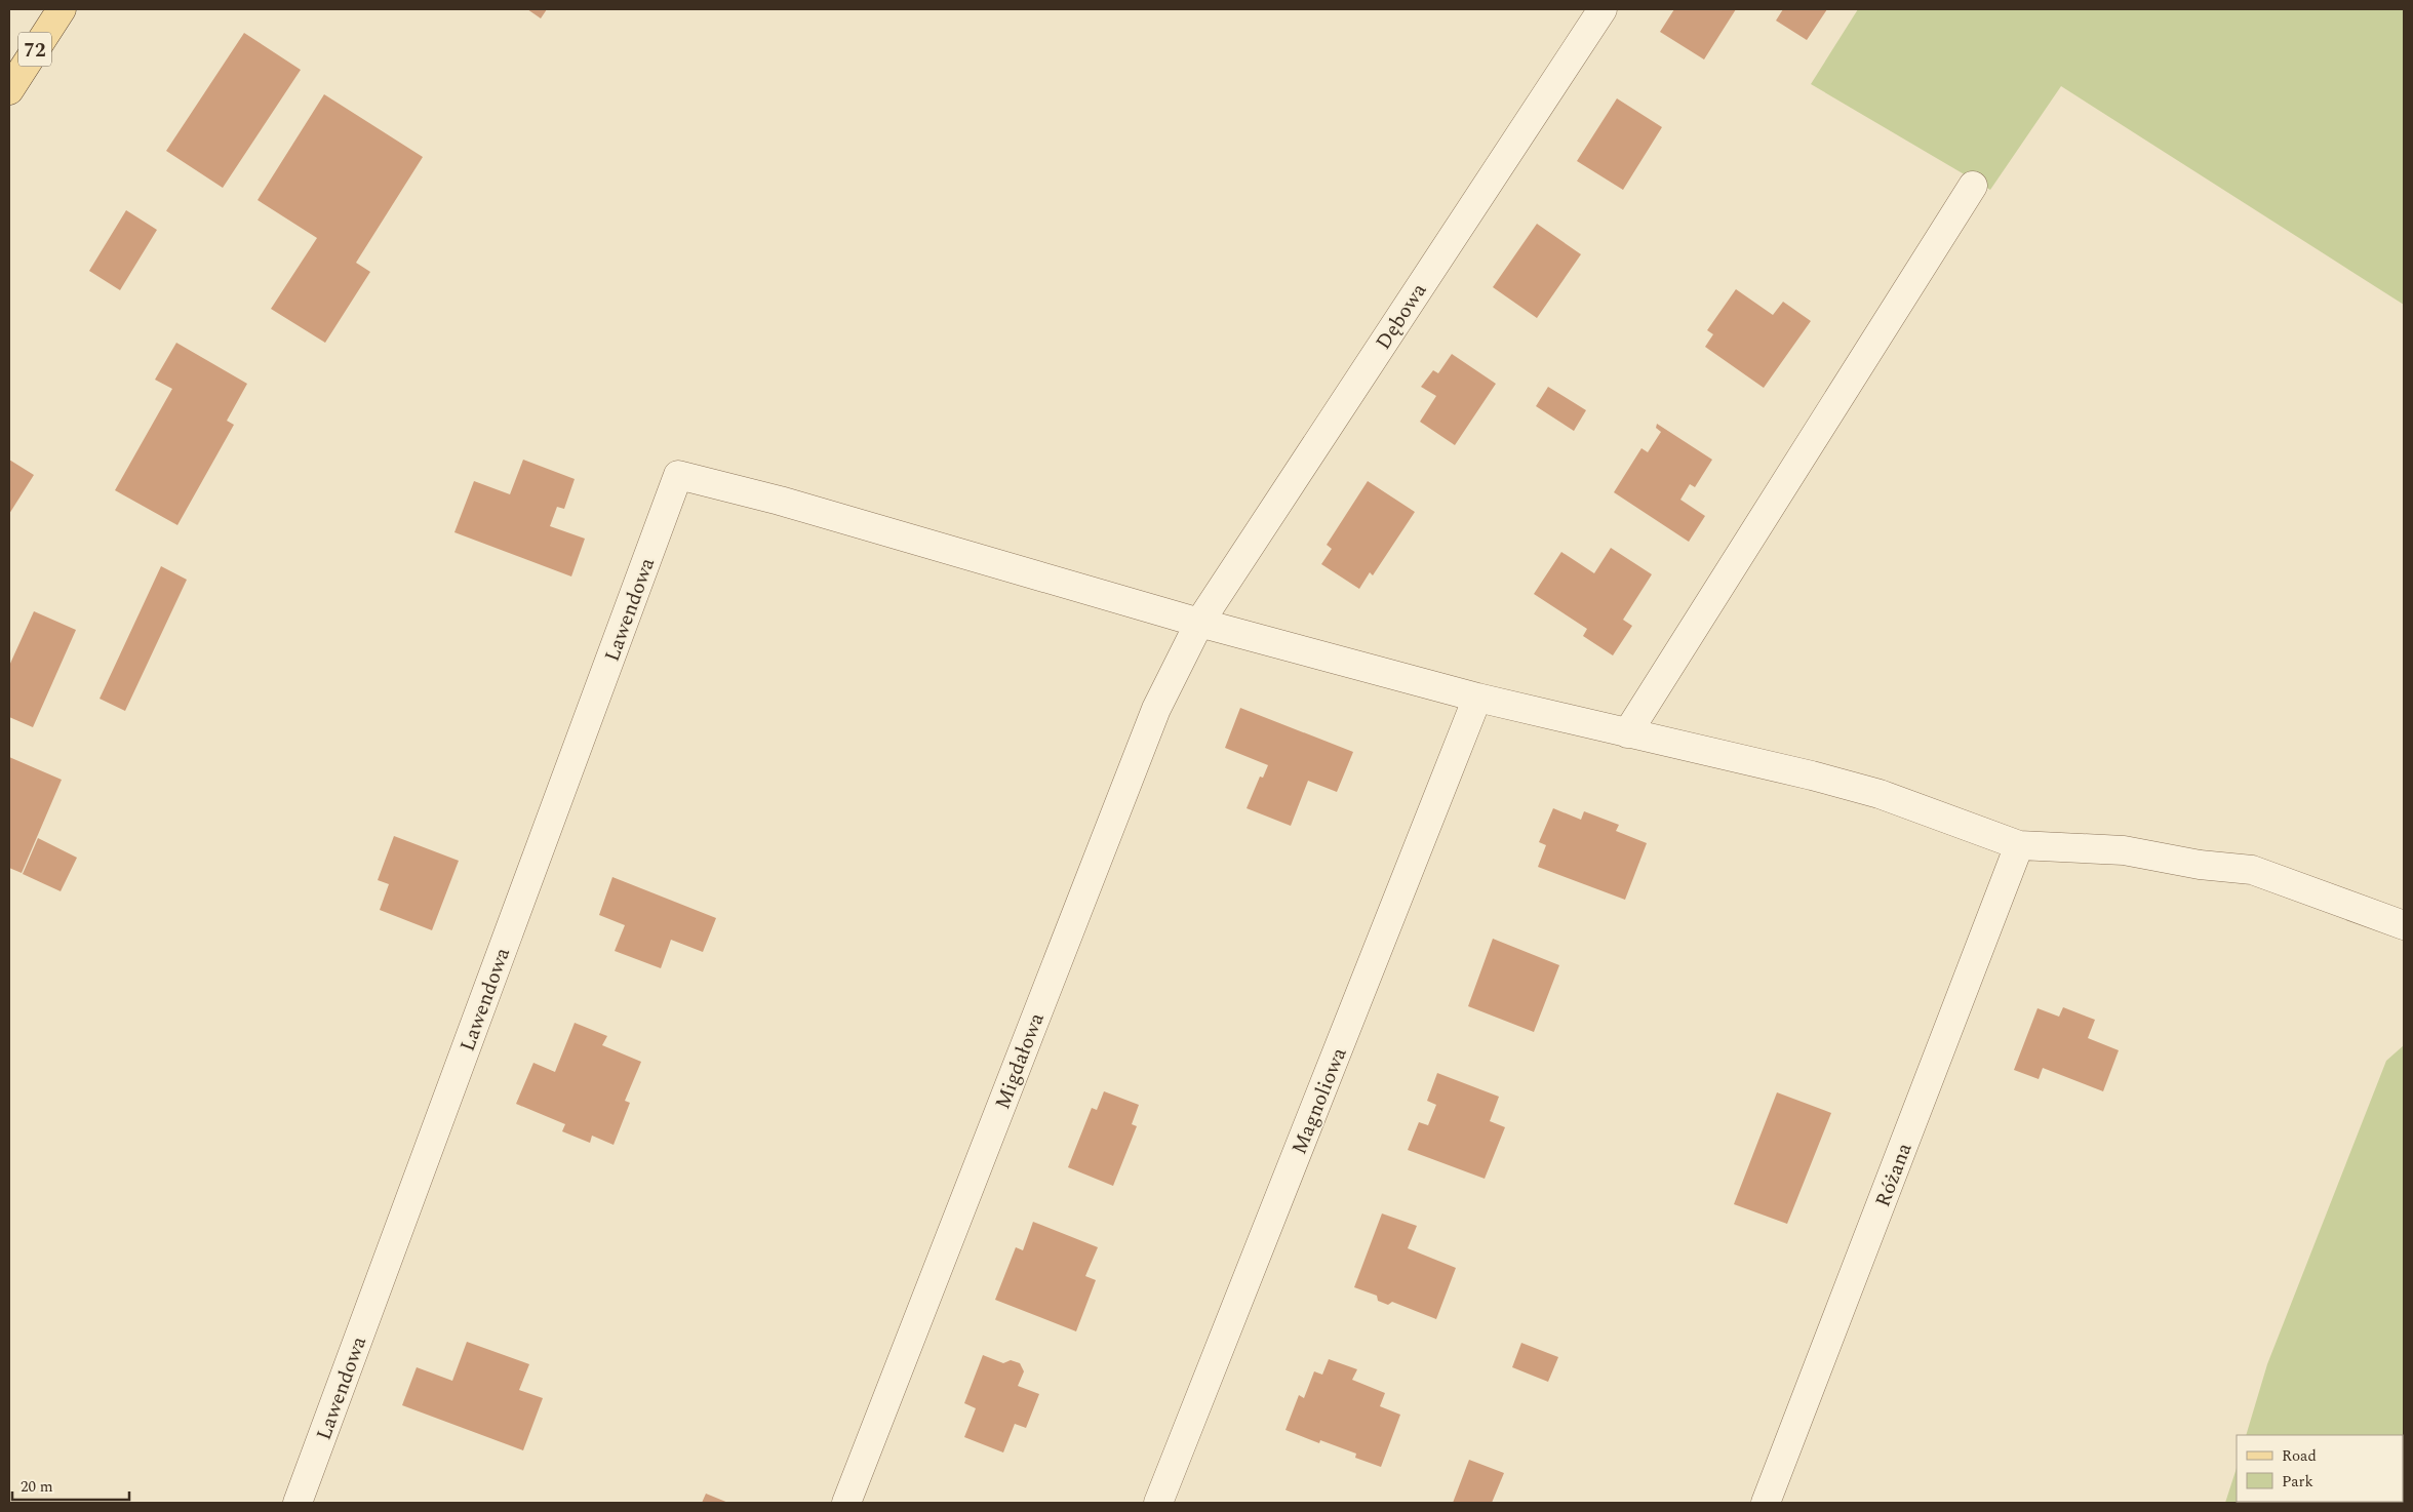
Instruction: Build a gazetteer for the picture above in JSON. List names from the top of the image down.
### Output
{
  "streets": {
    "main road": ["72"],
    "street": [
      "Dębowa",
      "Lawendowa",
      "Migdałowa",
      "Magnoliowa",
      "Różana"
    ]
  },
  "crossings": [
    ["Dębowa", "Lawendowa"],
    ["Dębowa", "Migdałowa"],
    ["Lawendowa", "Migdałowa"]
  ],
  "legend": ["Road", "Park"],
  "scale_bar": "20 m"
}
